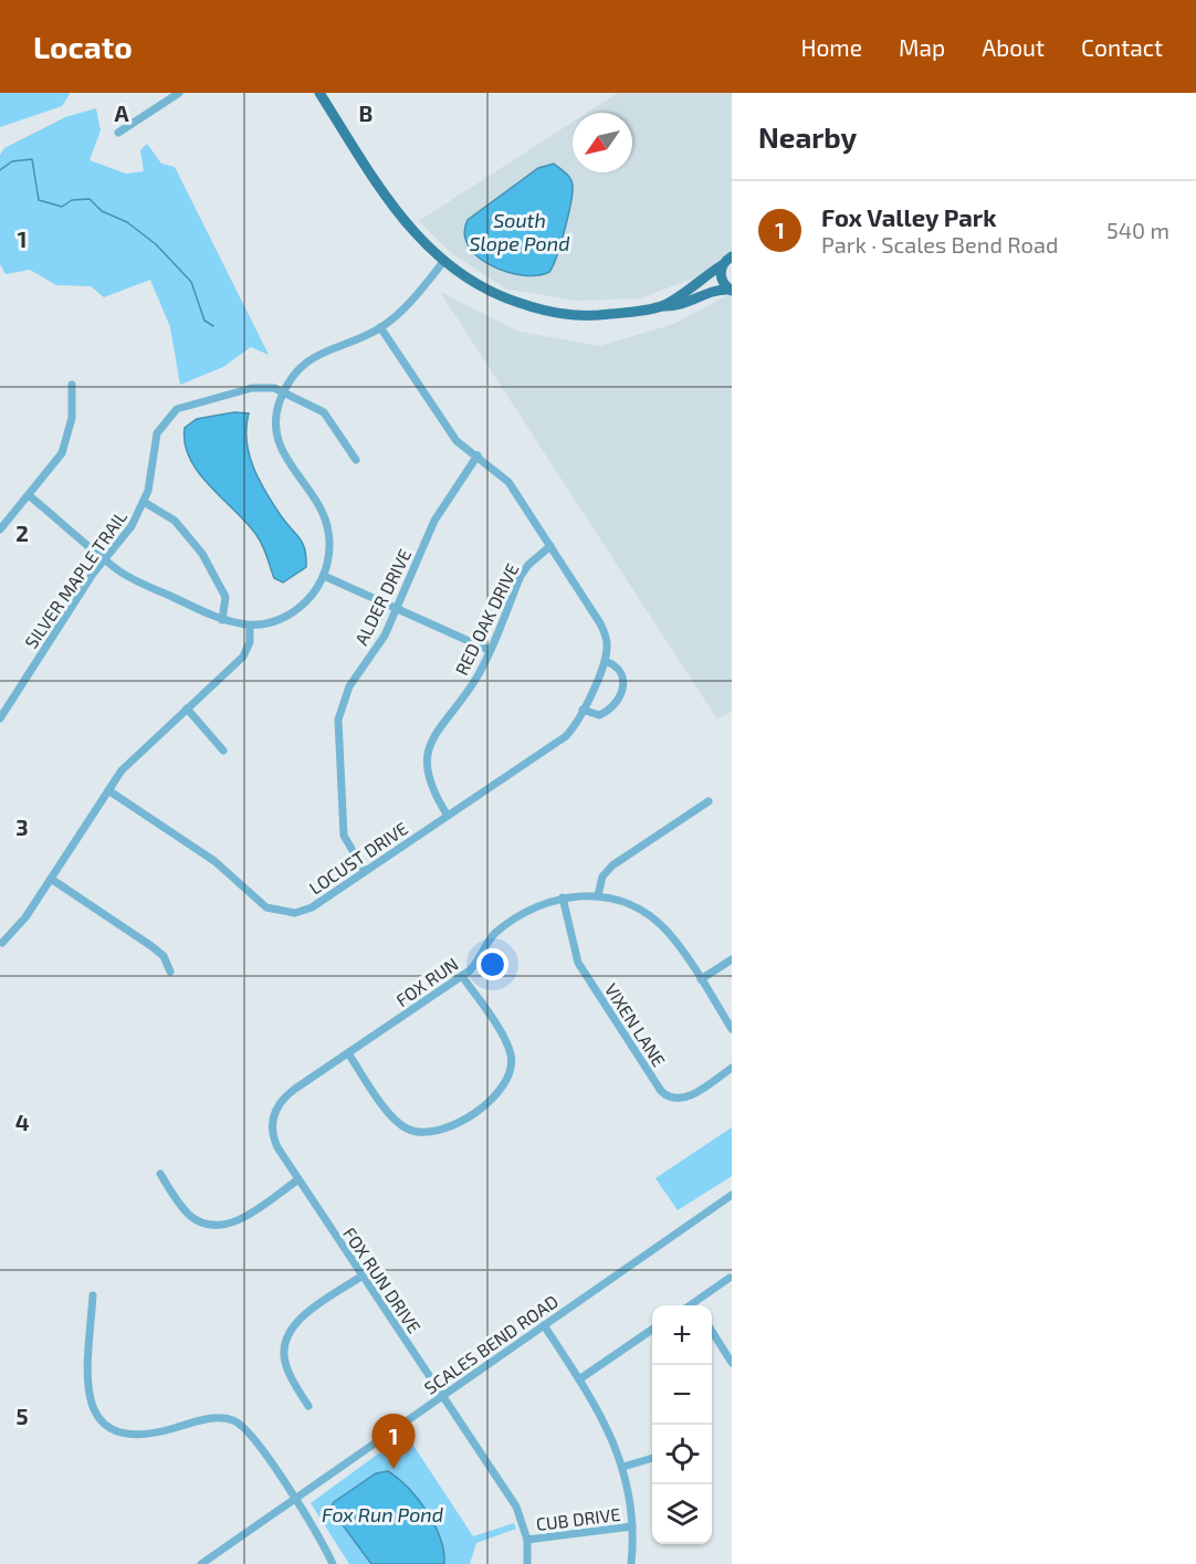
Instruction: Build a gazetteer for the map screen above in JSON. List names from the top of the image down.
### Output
{
  "streets": {
    "street": [
      "SILVER MAPLE TRAIL",
      "ALDER DRIVE",
      "RED OAK DRIVE",
      "LOCUST DRIVE",
      "FOX RUN",
      "VIXEN LANE",
      "FOX RUN DRIVE",
      "SCALES BEND ROAD",
      "CUB DRIVE"
    ]
  },
  "crossings": [
    ["ALDER DRIVE", "LOCUST DRIVE"],
    ["RED OAK DRIVE", "LOCUST DRIVE"],
    ["FOX RUN", "VIXEN LANE"],
    ["FOX RUN", "FOX RUN DRIVE"],
    ["FOX RUN DRIVE", "SCALES BEND ROAD"],
    ["FOX RUN DRIVE", "CUB DRIVE"]
  ],
  "water": ["South Slope Pond", "Fox Run Pond"],
  "north": "bottom left",
  "page": {
    "header": "Locato",
    "nav": [
      "Home",
      "Map",
      "About",
      "Contact"
    ],
    "heading": "Nearby",
    "list": [
      {
        "mark": "1",
        "name": "Fox Valley Park",
        "note": "Park · Scales Bend Road",
        "value": "540 m"
      }
    ],
    "map_buttons": ["+", "−"],
    "pins": "1"
  },
  "grid": {
    "columns": ["A", "B"],
    "rows": [
      "1",
      "2",
      "3",
      "4",
      "5"
    ]
  }
}
